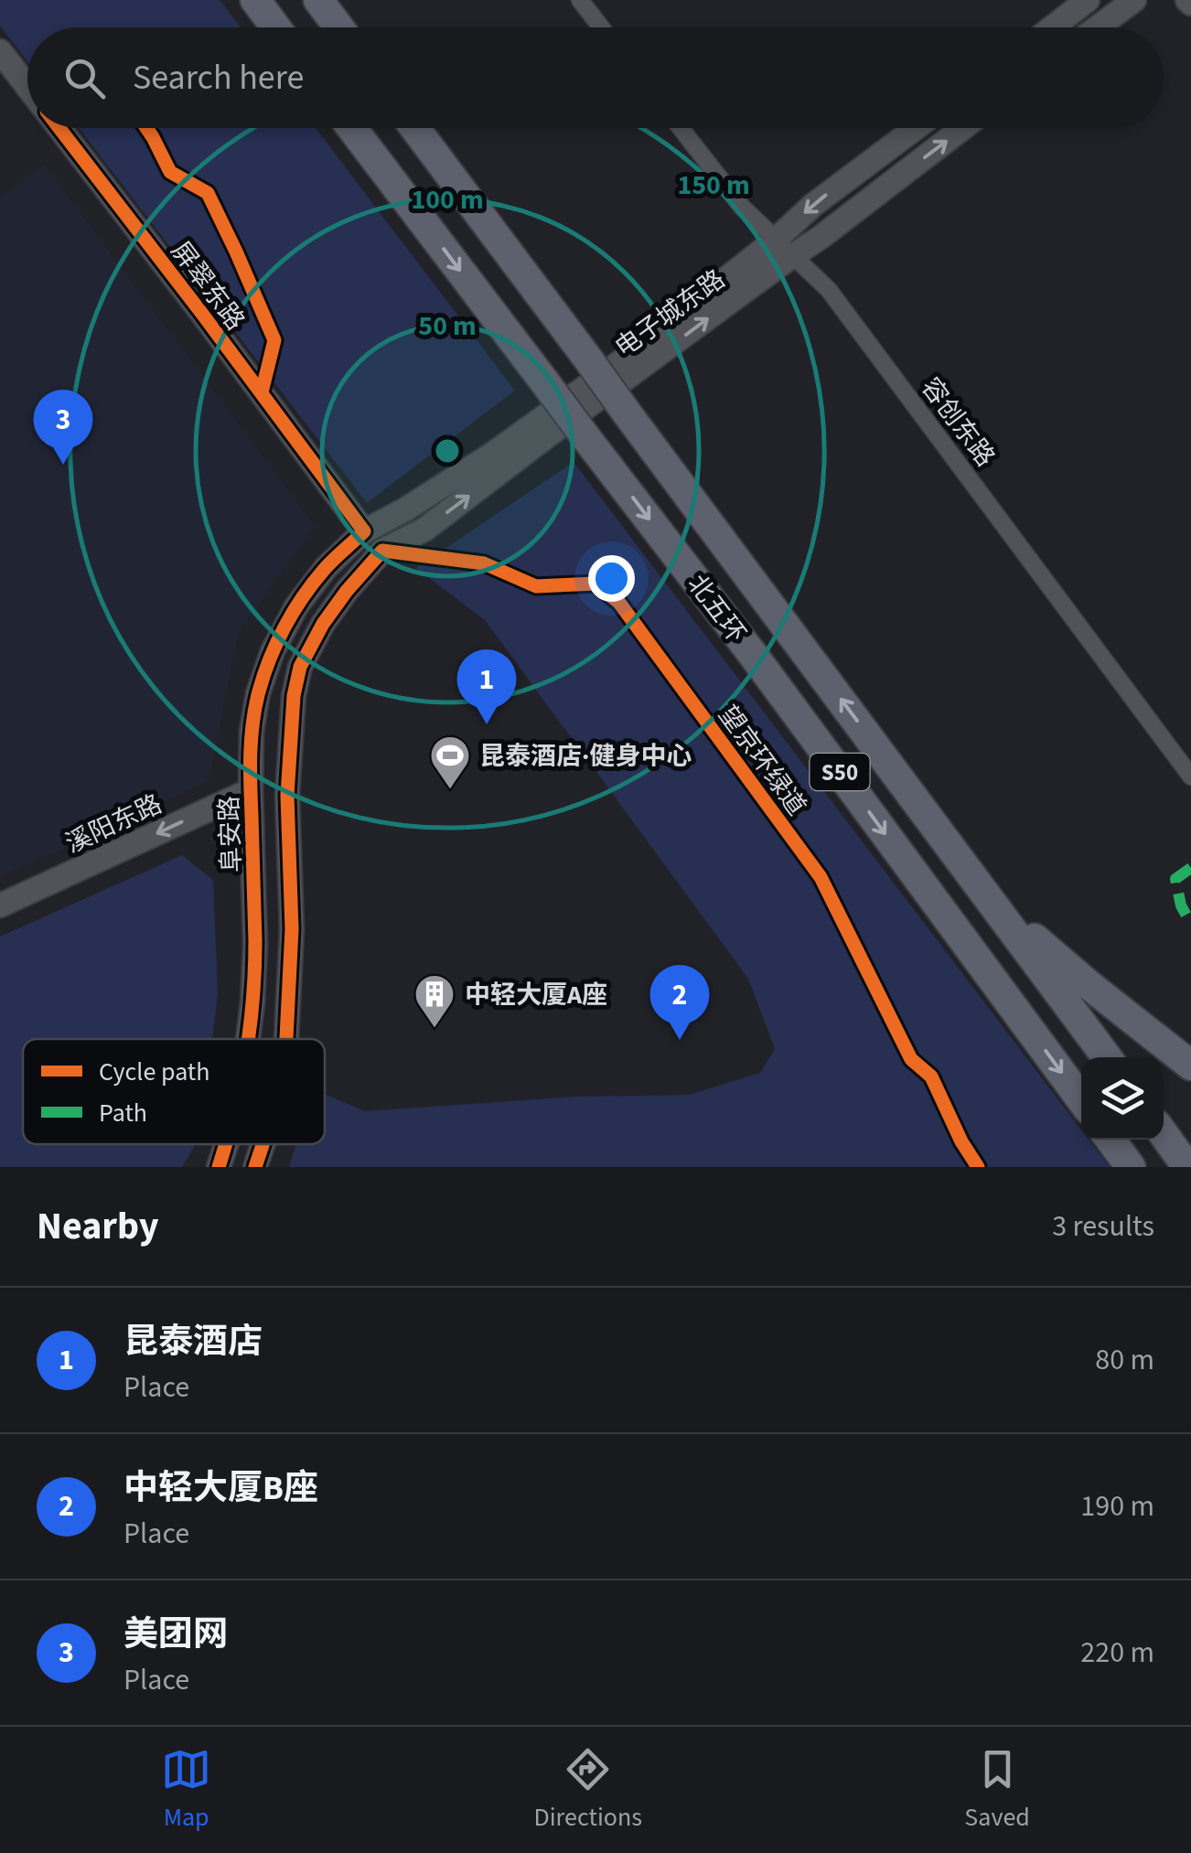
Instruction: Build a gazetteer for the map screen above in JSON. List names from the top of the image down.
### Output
{
  "streets": {
    "highway": ["北五环", "S50"],
    "main road": [
      "屏翠东路",
      "电子城东路",
      "溪阳东路",
      "阜安路"
    ],
    "street": ["容创东路"],
    "cycle path": ["望京环绿道"]
  },
  "crossings": [
    ["屏翠东路", "电子城东路"],
    ["屏翠东路", "阜安路"],
    ["电子城东路", "容创东路"],
    ["电子城东路", "阜安路"],
    ["溪阳东路", "阜安路"]
  ],
  "one_way": ["溪阳东路"],
  "places": {
    "sports": ["昆泰酒店·健身中心"],
    "building": ["中轻大厦A座"]
  },
  "legend": ["Cycle path", "Path"],
  "page": {
    "search": "Search here",
    "pins": ["3", "1", "2"],
    "heading": ["Nearby", "3 results"],
    "list": [
      {
        "mark": "1",
        "name": "昆泰酒店",
        "note": "Place",
        "value": "80 m"
      },
      {
        "mark": "2",
        "name": "中轻大厦B座",
        "note": "Place",
        "value": "190 m"
      },
      {
        "mark": "3",
        "name": "美团网",
        "note": "Place",
        "value": "220 m"
      }
    ],
    "nav": ["Map", "Directions", "Saved"]
  },
  "rings": ["150 m", "100 m", "50 m"]
}
